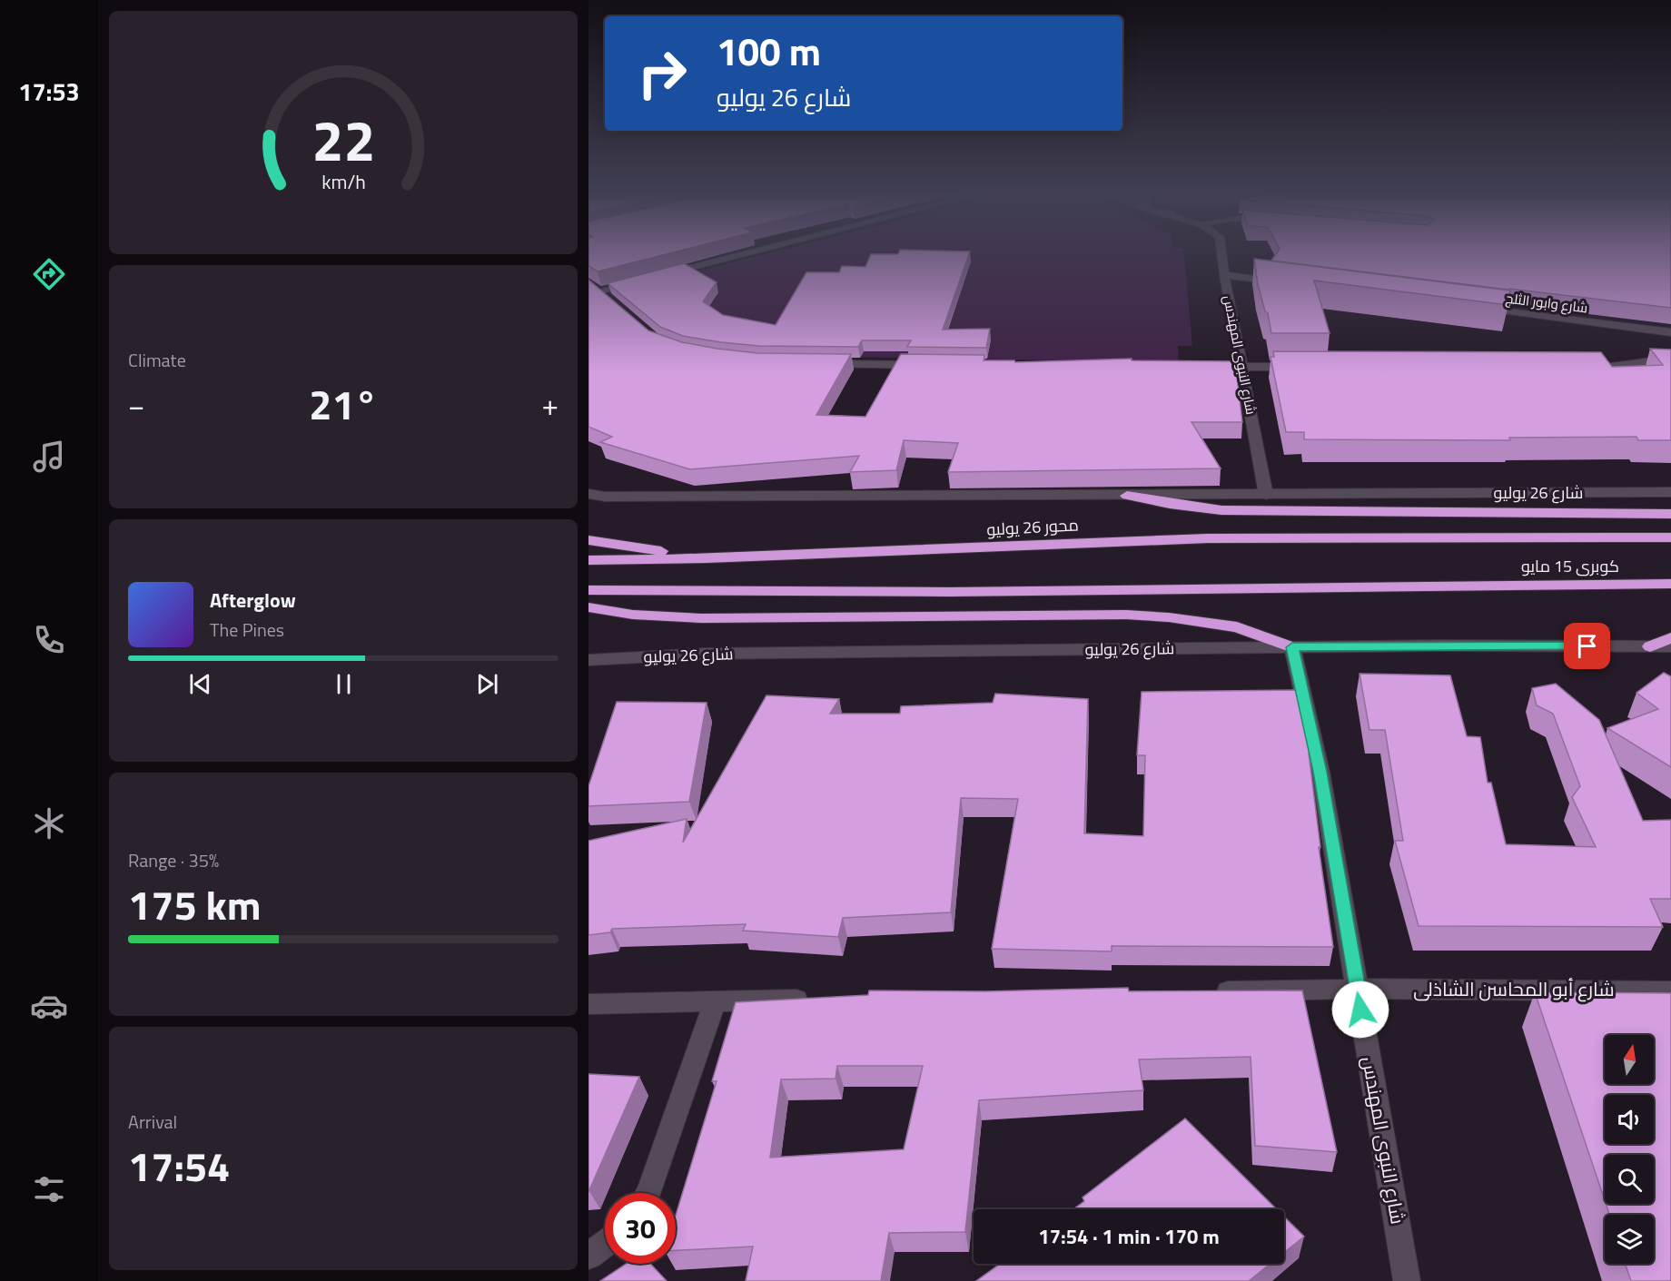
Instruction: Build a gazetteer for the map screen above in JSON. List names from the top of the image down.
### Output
{
  "streets": {
    "highway": ["محور 26 يوليو", "كوبرى 15 مايو"],
    "street": [
      "شارع وابور الثلج",
      "شارع النبوى المهندس",
      "شارع 26 يوليو",
      "شارع أبو المحاسن الشاذلى"
    ]
  },
  "crossings": [
    ["شارع النبوى المهندس", "شارع 26 يوليو"],
    ["شارع النبوى المهندس", "شارع أبو المحاسن الشاذلى"],
    ["محور 26 يوليو", "كوبرى 15 مايو"]
  ],
  "north": "top",
  "page": {
    "tabs": "17:53",
    "turn": ["100 m", "شارع 26 يوليو"],
    "tile": [
      "Climate",
      ["Range · 35%", "175 km"],
      ["Arrival", "17:54"]
    ],
    "heat": ["−", "21°", "+"],
    "song": ["Afterglow", "The Pines"],
    "limit": "30",
    "trip": "17:54 · 1 min · 170 m",
    "gauge": ["22", "km/h"]
  }
}
